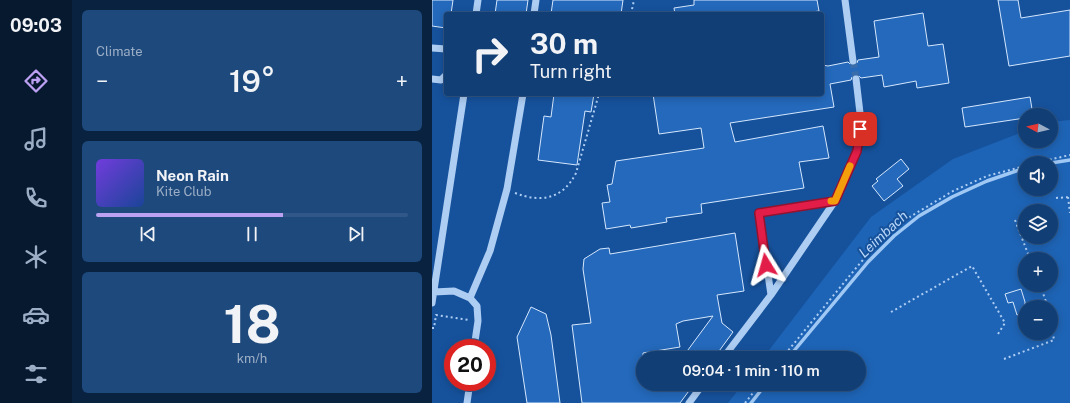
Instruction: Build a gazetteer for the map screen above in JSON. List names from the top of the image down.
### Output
{
  "water": ["Leimbach"],
  "north": "left",
  "page": {
    "tabs": "09:03",
    "tile": [
      "Climate",
      ["18", "km/h"]
    ],
    "turn": ["30 m", "Turn right"],
    "heat": ["−", "19°", "+"],
    "map_buttons": ["+", "−"],
    "song": ["Neon Rain", "Kite Club"],
    "limit": "20",
    "trip": "09:04 · 1 min · 110 m"
  }
}
